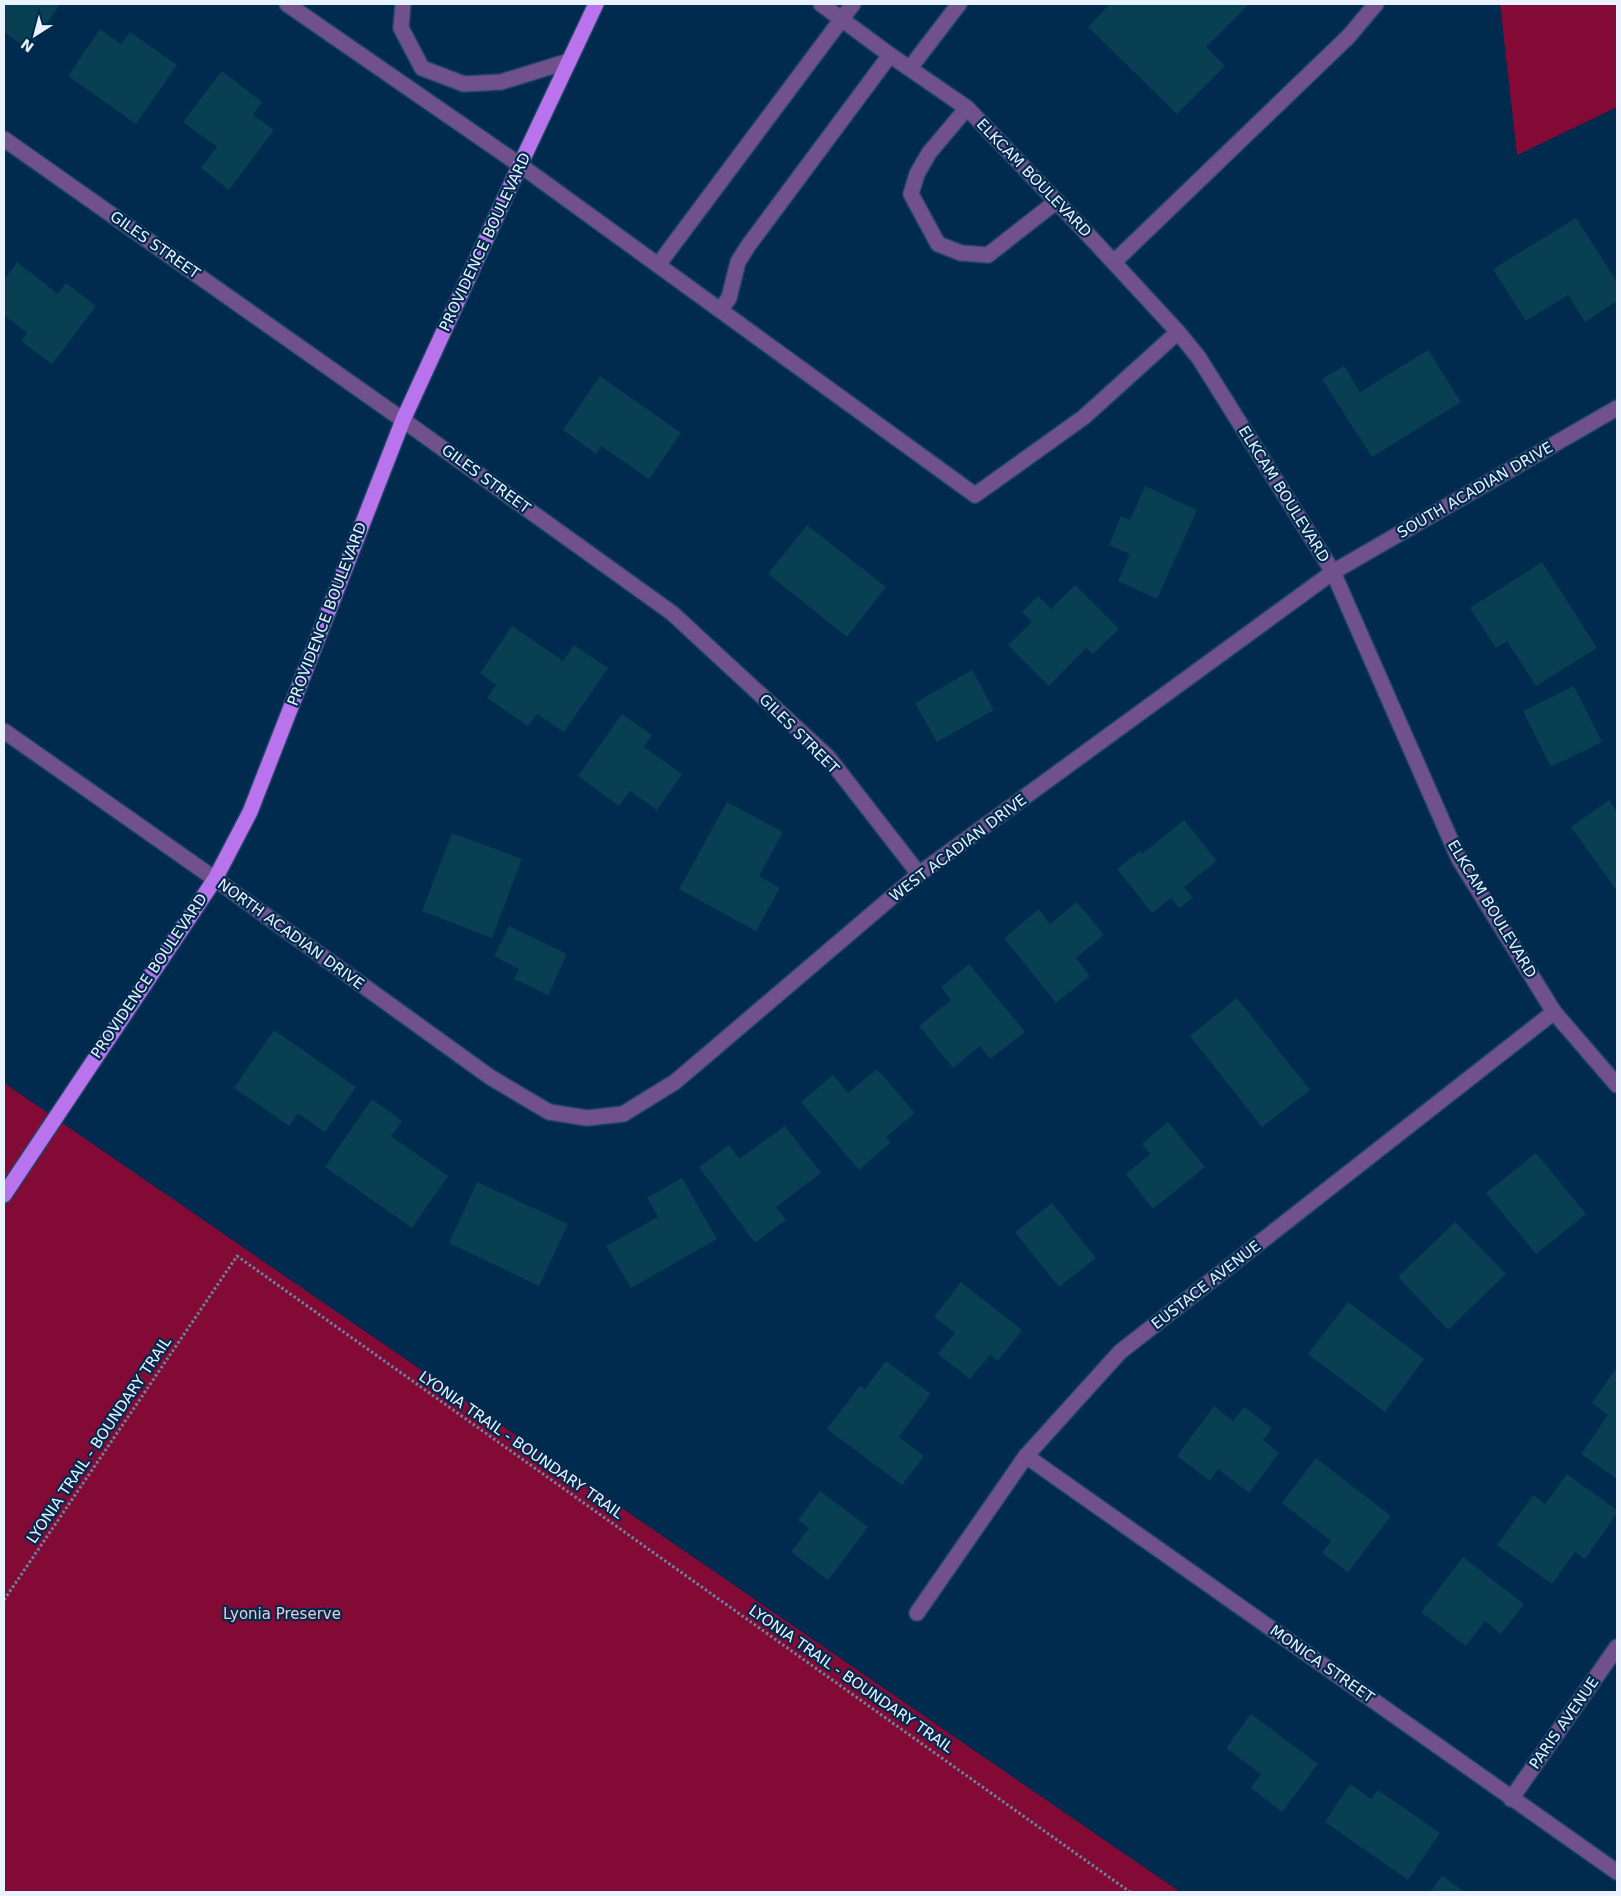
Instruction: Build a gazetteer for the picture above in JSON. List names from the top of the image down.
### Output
{
  "streets": {
    "main road": ["PROVIDENCE BOULEVARD"],
    "street": [
      "ELKCAM BOULEVARD",
      "GILES STREET",
      "SOUTH ACADIAN DRIVE",
      "WEST ACADIAN DRIVE",
      "NORTH ACADIAN DRIVE",
      "EUSTACE AVENUE",
      "MONICA STREET",
      "PARIS AVENUE"
    ],
    "path": ["LYONIA TRAIL - BOUNDARY TRAIL"]
  },
  "crossings": [
    ["ELKCAM BOULEVARD", "SOUTH ACADIAN DRIVE"],
    ["ELKCAM BOULEVARD", "WEST ACADIAN DRIVE"],
    ["ELKCAM BOULEVARD", "EUSTACE AVENUE"],
    ["PROVIDENCE BOULEVARD", "GILES STREET"],
    ["PROVIDENCE BOULEVARD", "NORTH ACADIAN DRIVE"],
    ["GILES STREET", "WEST ACADIAN DRIVE"],
    ["SOUTH ACADIAN DRIVE", "WEST ACADIAN DRIVE"],
    ["WEST ACADIAN DRIVE", "NORTH ACADIAN DRIVE"],
    ["EUSTACE AVENUE", "MONICA STREET"],
    ["MONICA STREET", "PARIS AVENUE"]
  ],
  "parks": ["Lyonia Preserve"],
  "north": "bottom left"
}
